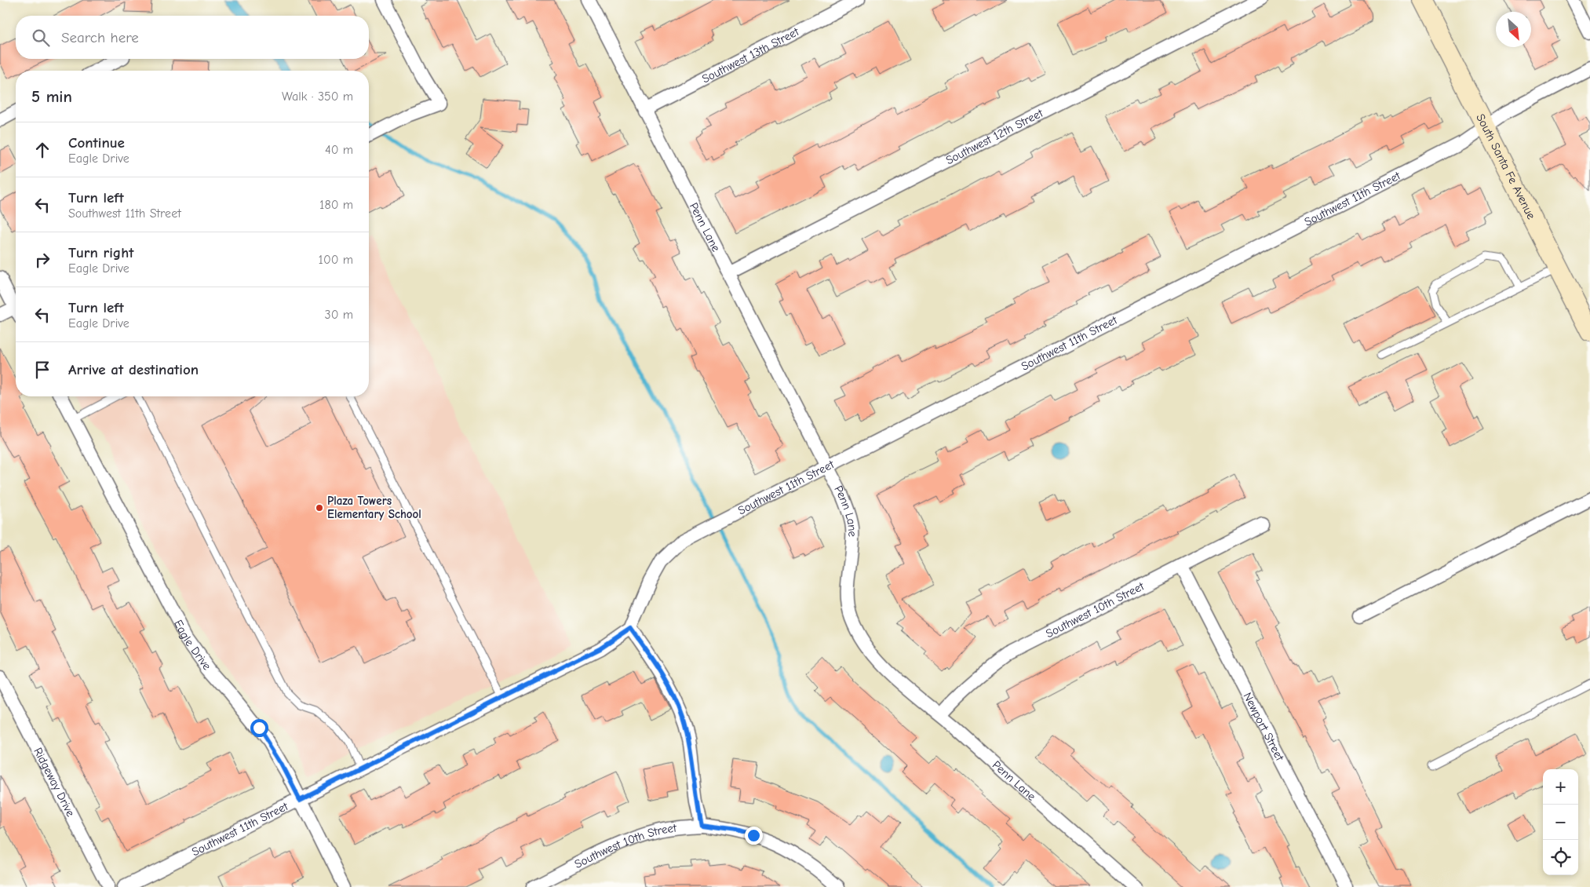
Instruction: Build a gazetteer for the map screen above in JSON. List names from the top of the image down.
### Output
{
  "streets": {
    "main road": ["South Santa Fe Avenue"],
    "street": [
      "Southwest 13th Street",
      "Southwest 12th Street",
      "Southwest 11th Street",
      "Penn Lane",
      "Southwest 10th Street",
      "Eagle Drive",
      "Newport Street",
      "Ridgeway Drive"
    ]
  },
  "crossings": [
    ["Southwest 13th Street", "Penn Lane"],
    ["Southwest 12th Street", "Penn Lane"],
    ["South Santa Fe Avenue", "Southwest 11th Street"],
    ["Southwest 11th Street", "Penn Lane"],
    ["Southwest 11th Street", "Eagle Drive"],
    ["Penn Lane", "Southwest 10th Street"],
    ["Southwest 10th Street", "Newport Street"]
  ],
  "places": ["Plaza Towers Elementary School"],
  "north": "bottom right",
  "page": {
    "search": "Search here",
    "heading": ["5 min", "Walk · 350 m"],
    "list": [
      ["Continue", "Eagle Drive", "40 m"],
      ["Turn left", "Southwest 11th Street", "180 m"],
      ["Turn right", "Eagle Drive", "100 m"],
      ["Turn left", "Eagle Drive", "30 m"],
      "Arrive at destination"
    ],
    "map_buttons": ["+", "−"]
  }
}
